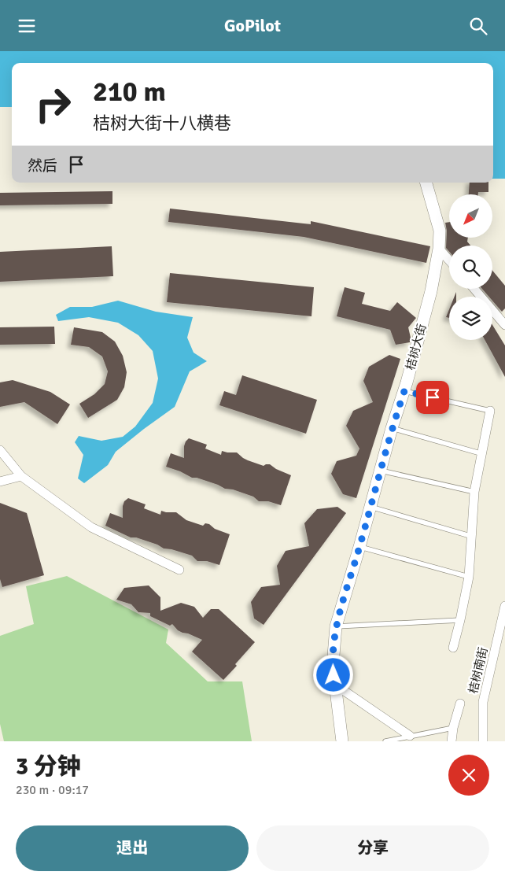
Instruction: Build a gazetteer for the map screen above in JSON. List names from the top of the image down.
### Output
{
  "streets": {
    "street": ["桔树大街", "桔树南街"]
  },
  "north": "bottom left",
  "page": {
    "header": "GoPilot",
    "turn": ["210 m", "桔树大街十八横巷"],
    "then": "然后",
    "heading": ["3 分钟", "230 m · 09:17"],
    "buttons": ["退出", "分享"]
  }
}
